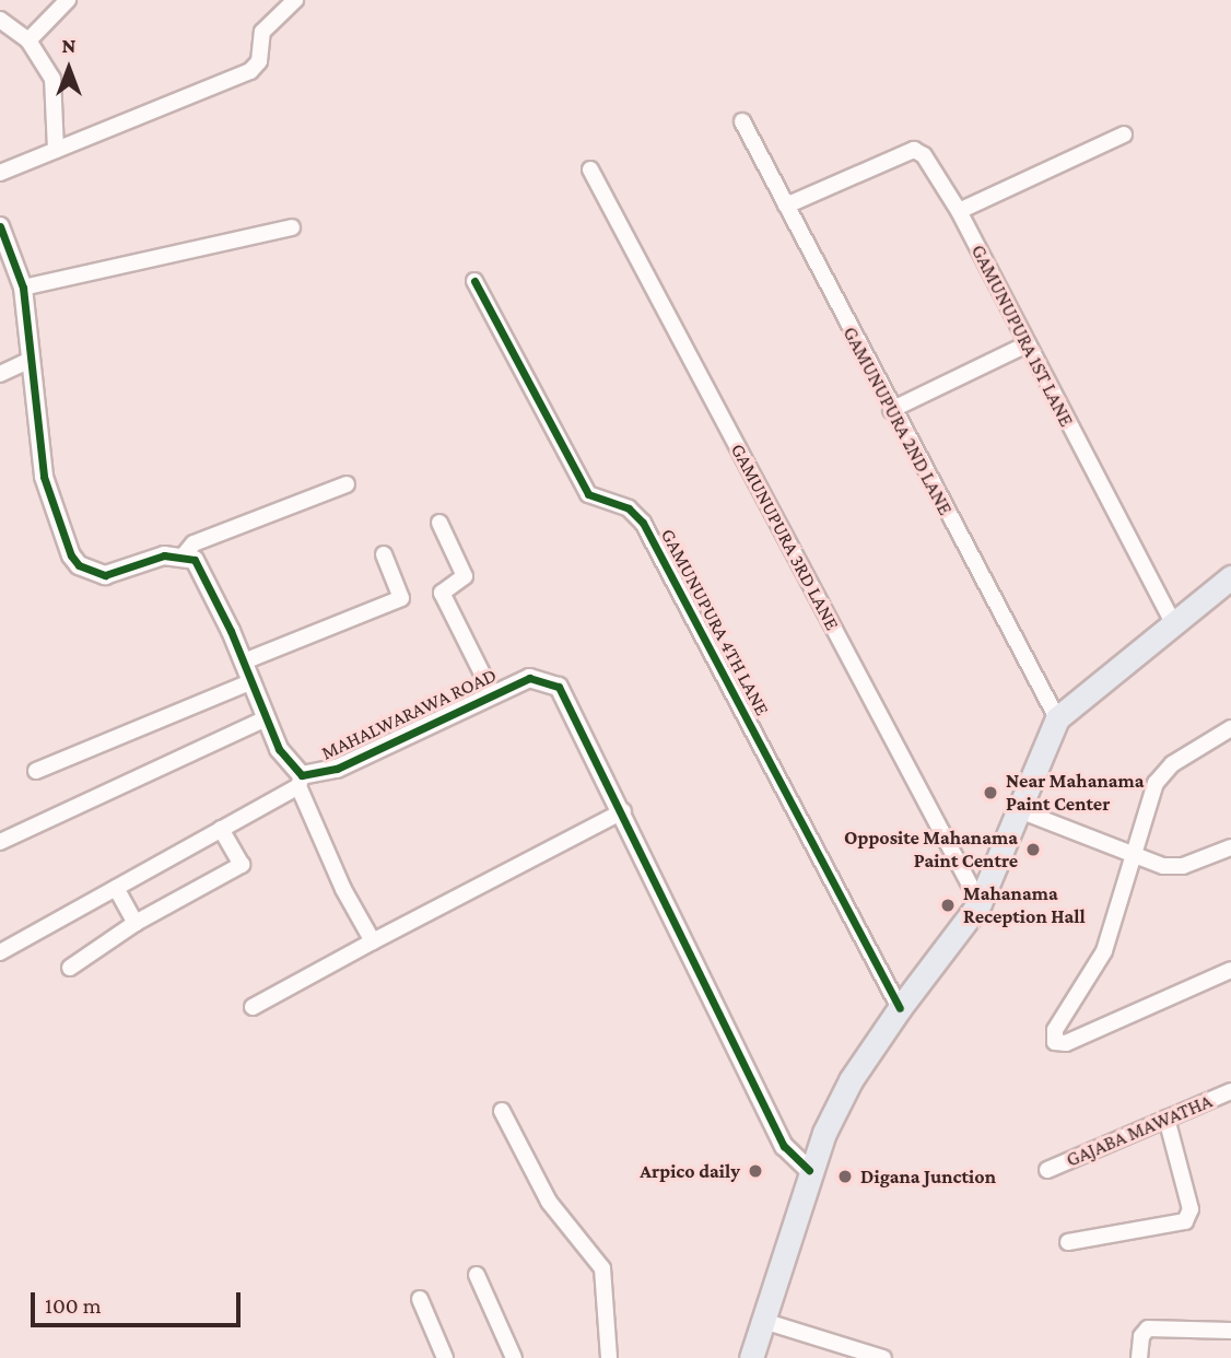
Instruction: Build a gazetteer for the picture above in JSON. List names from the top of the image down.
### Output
{
  "streets": {
    "street": [
      "GAMUNUPURA 1ST LANE",
      "GAMUNUPURA 2ND LANE",
      "GAMUNUPURA 3RD LANE",
      "GAMUNUPURA 4TH LANE",
      "MAHALWARAWA ROAD",
      "GAJABA MAWATHA"
    ]
  },
  "crossings": [
    ["GAMUNUPURA 1ST LANE", "GAMUNUPURA 2ND LANE"]
  ],
  "places": [
    "Near Mahanama Paint Center",
    "Opposite Mahanama Paint Centre",
    "Mahanama Reception Hall",
    "Arpico daily",
    "Digana Junction"
  ],
  "scale_bar": "100 m",
  "north": "top"
}
